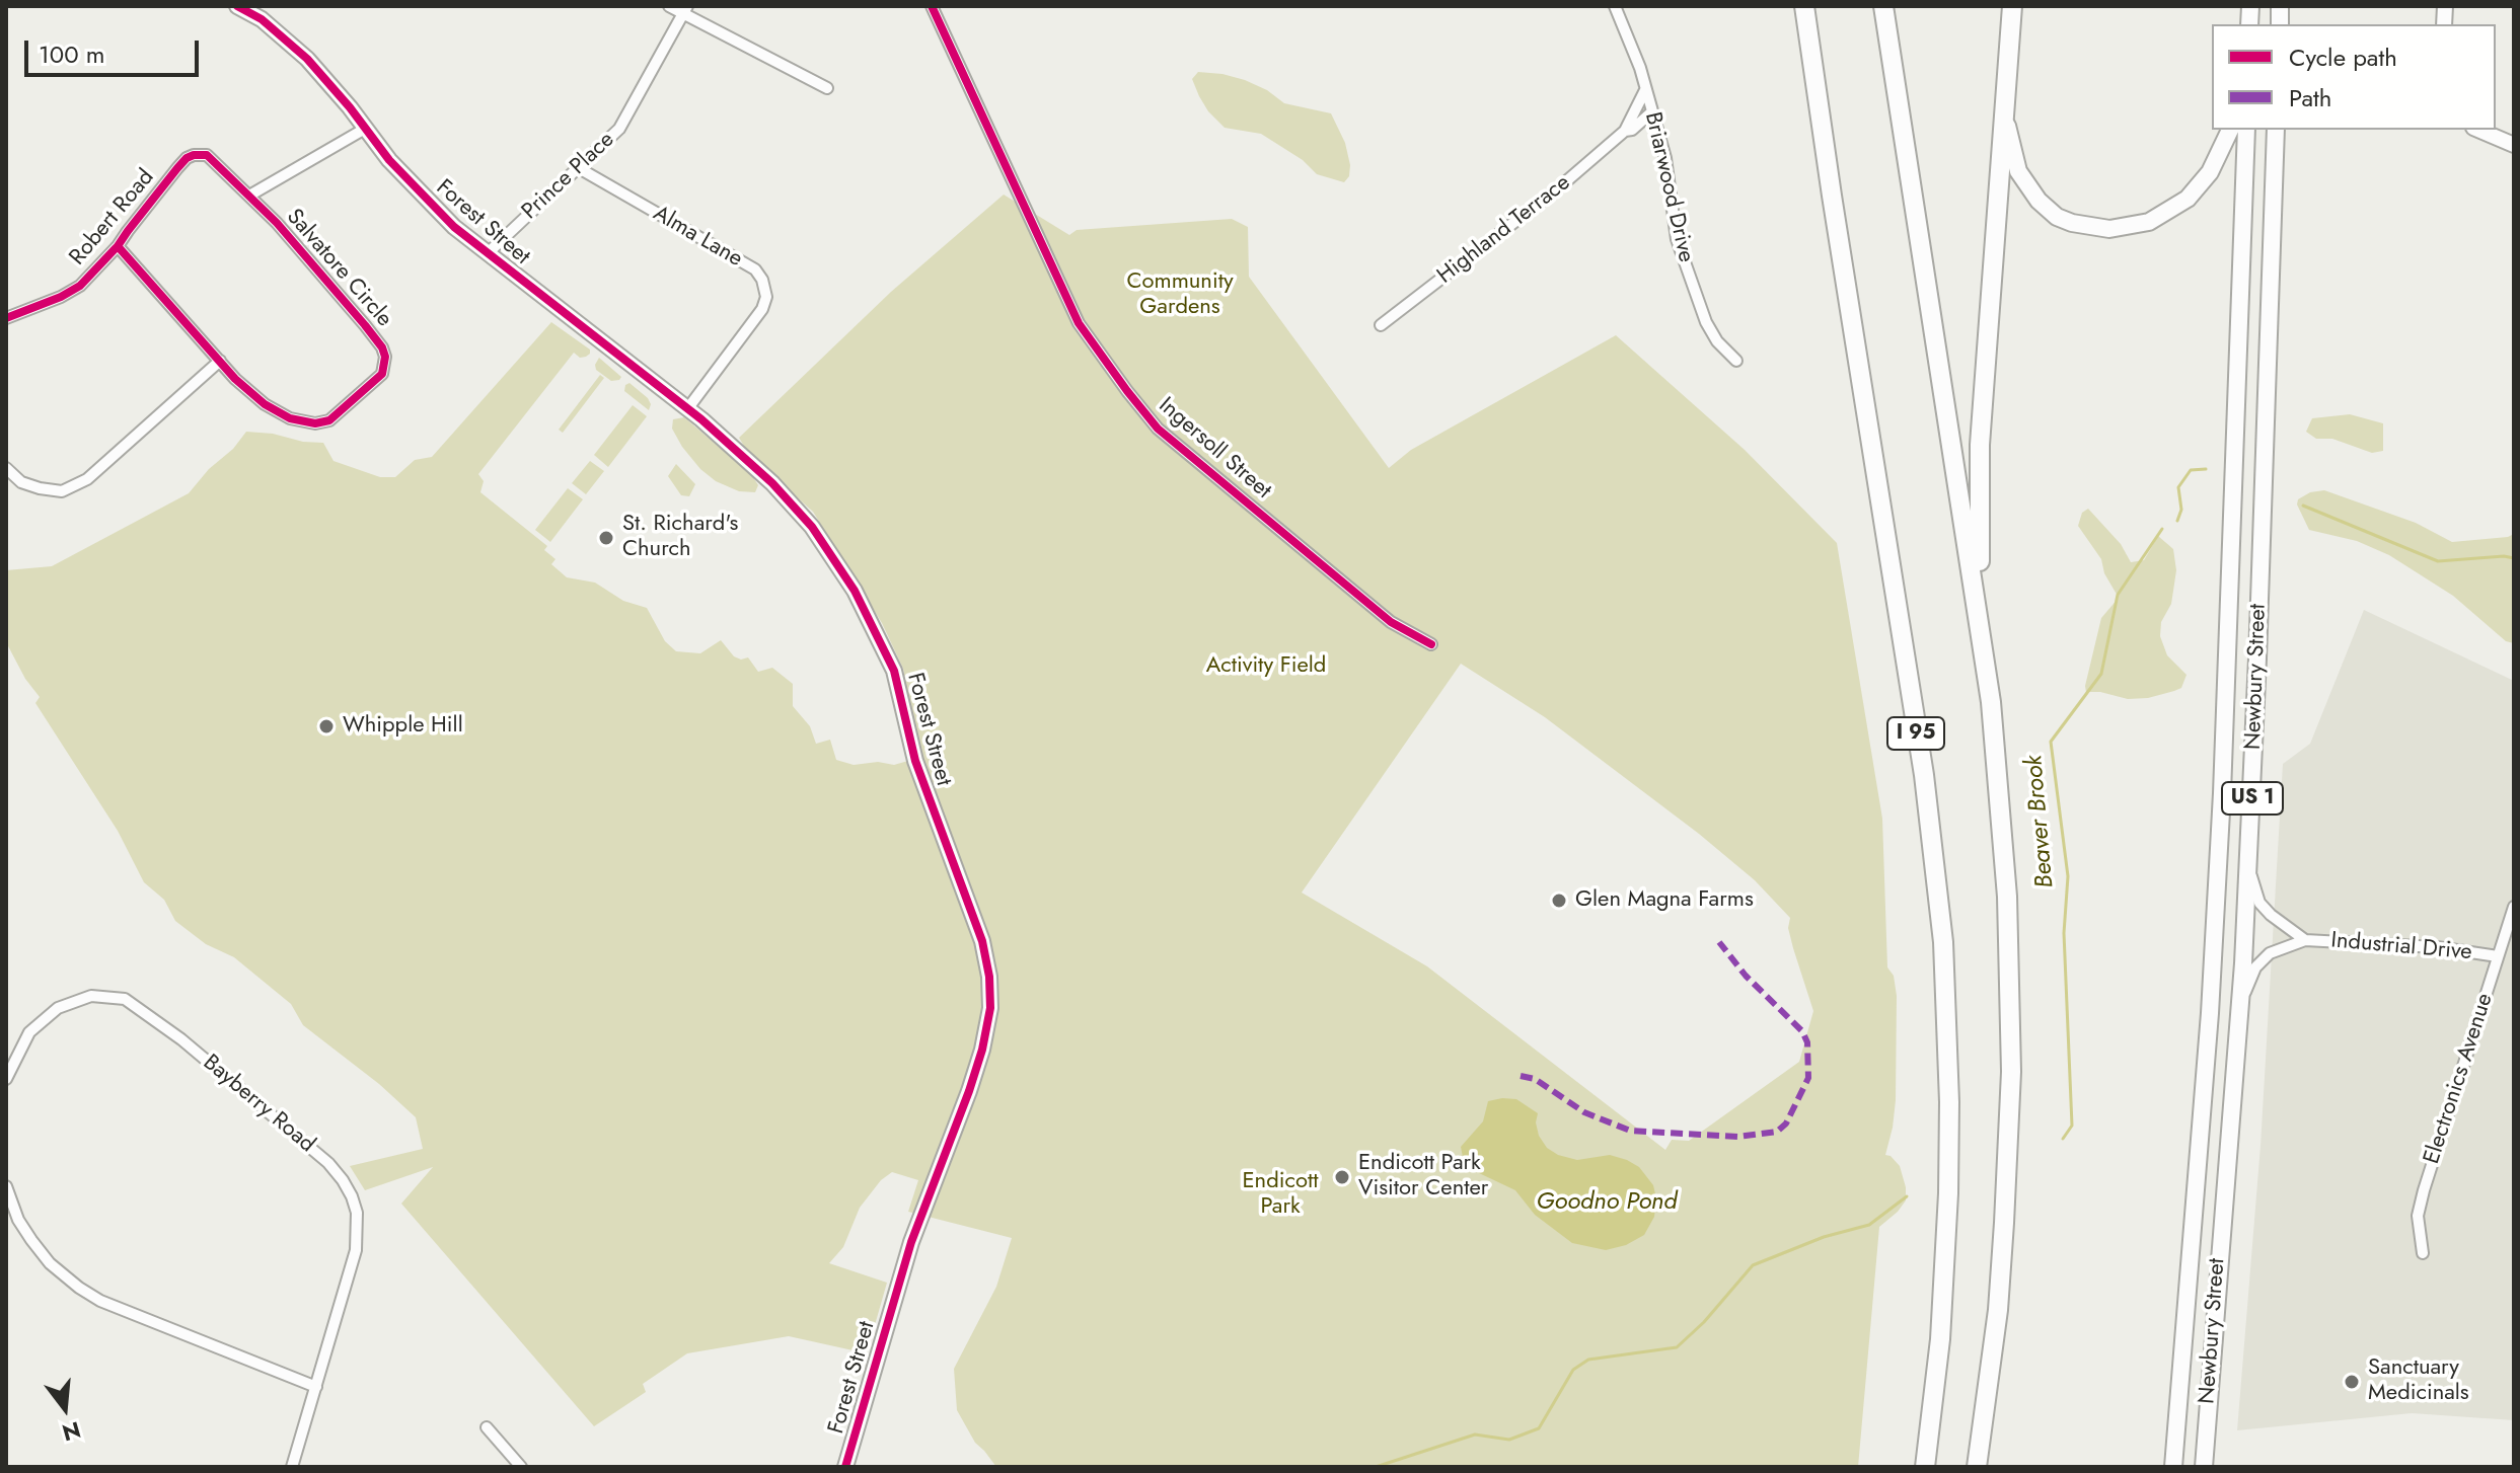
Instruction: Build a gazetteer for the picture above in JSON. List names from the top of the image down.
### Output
{
  "streets": {
    "highway": ["I 95"],
    "main road": ["Newbury Street", "US 1"],
    "street": [
      "Prince Place",
      "Briarwood Drive",
      "Robert Road",
      "Forest Street",
      "Highland Terrace",
      "Alma Lane",
      "Salvatore Circle",
      "Ingersoll Street",
      "Industrial Drive",
      "Electronics Avenue",
      "Bayberry Road"
    ]
  },
  "crossings": [
    ["Prince Place", "Forest Street"],
    ["Prince Place", "Alma Lane"],
    ["Briarwood Drive", "Highland Terrace"],
    ["Robert Road", "Salvatore Circle"],
    ["Forest Street", "Alma Lane"],
    ["Newbury Street", "Industrial Drive"],
    ["Industrial Drive", "Electronics Avenue"]
  ],
  "water": ["Beaver Brook", "Goodno Pond"],
  "parks": ["Community Gardens", "Activity Field", "Endicott Park"],
  "places": [
    "St. Richard's Church",
    "Whipple Hill",
    "Glen Magna Farms",
    "Endicott Park Visitor Center",
    "Sanctuary Medicinals"
  ],
  "legend": ["Cycle path", "Path"],
  "scale_bar": "100 m",
  "north": "bottom"
}
